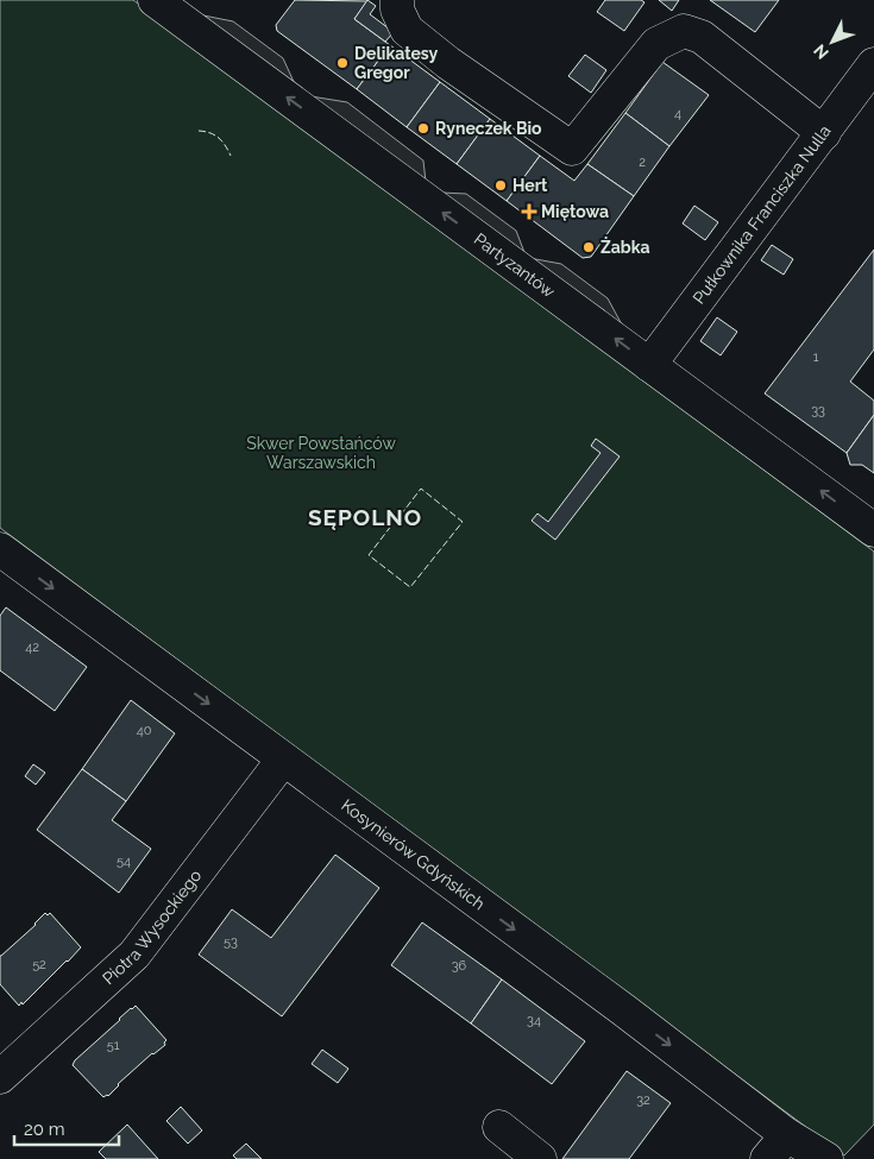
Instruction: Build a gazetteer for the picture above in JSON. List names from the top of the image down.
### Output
{
  "streets": {
    "street": [
      "Pułkownika Franciszka Nulla",
      "Partyzantów",
      "Kosynierów Gdyńskich",
      "Piotra Wysockiego"
    ]
  },
  "crossings": [
    ["Pułkownika Franciszka Nulla", "Partyzantów"],
    ["Kosynierów Gdyńskich", "Piotra Wysockiego"]
  ],
  "one_way": ["Partyzantów", "Kosynierów Gdyńskich"],
  "districts": ["SĘPOLNO"],
  "parks": ["Skwer Powstańców Warszawskich"],
  "places": {
    "other": [
      "Delikatesy Gregor",
      "Ryneczek Bio",
      "Hert",
      "Żabka"
    ],
    "health": ["Miętowa"]
  },
  "house_numbers": [
    "4",
    "2",
    "1",
    "33",
    "42",
    "40",
    "54",
    "53",
    "52",
    "36",
    "34",
    "51",
    "32"
  ],
  "scale_bar": "20 m",
  "north": "bottom left"
}
